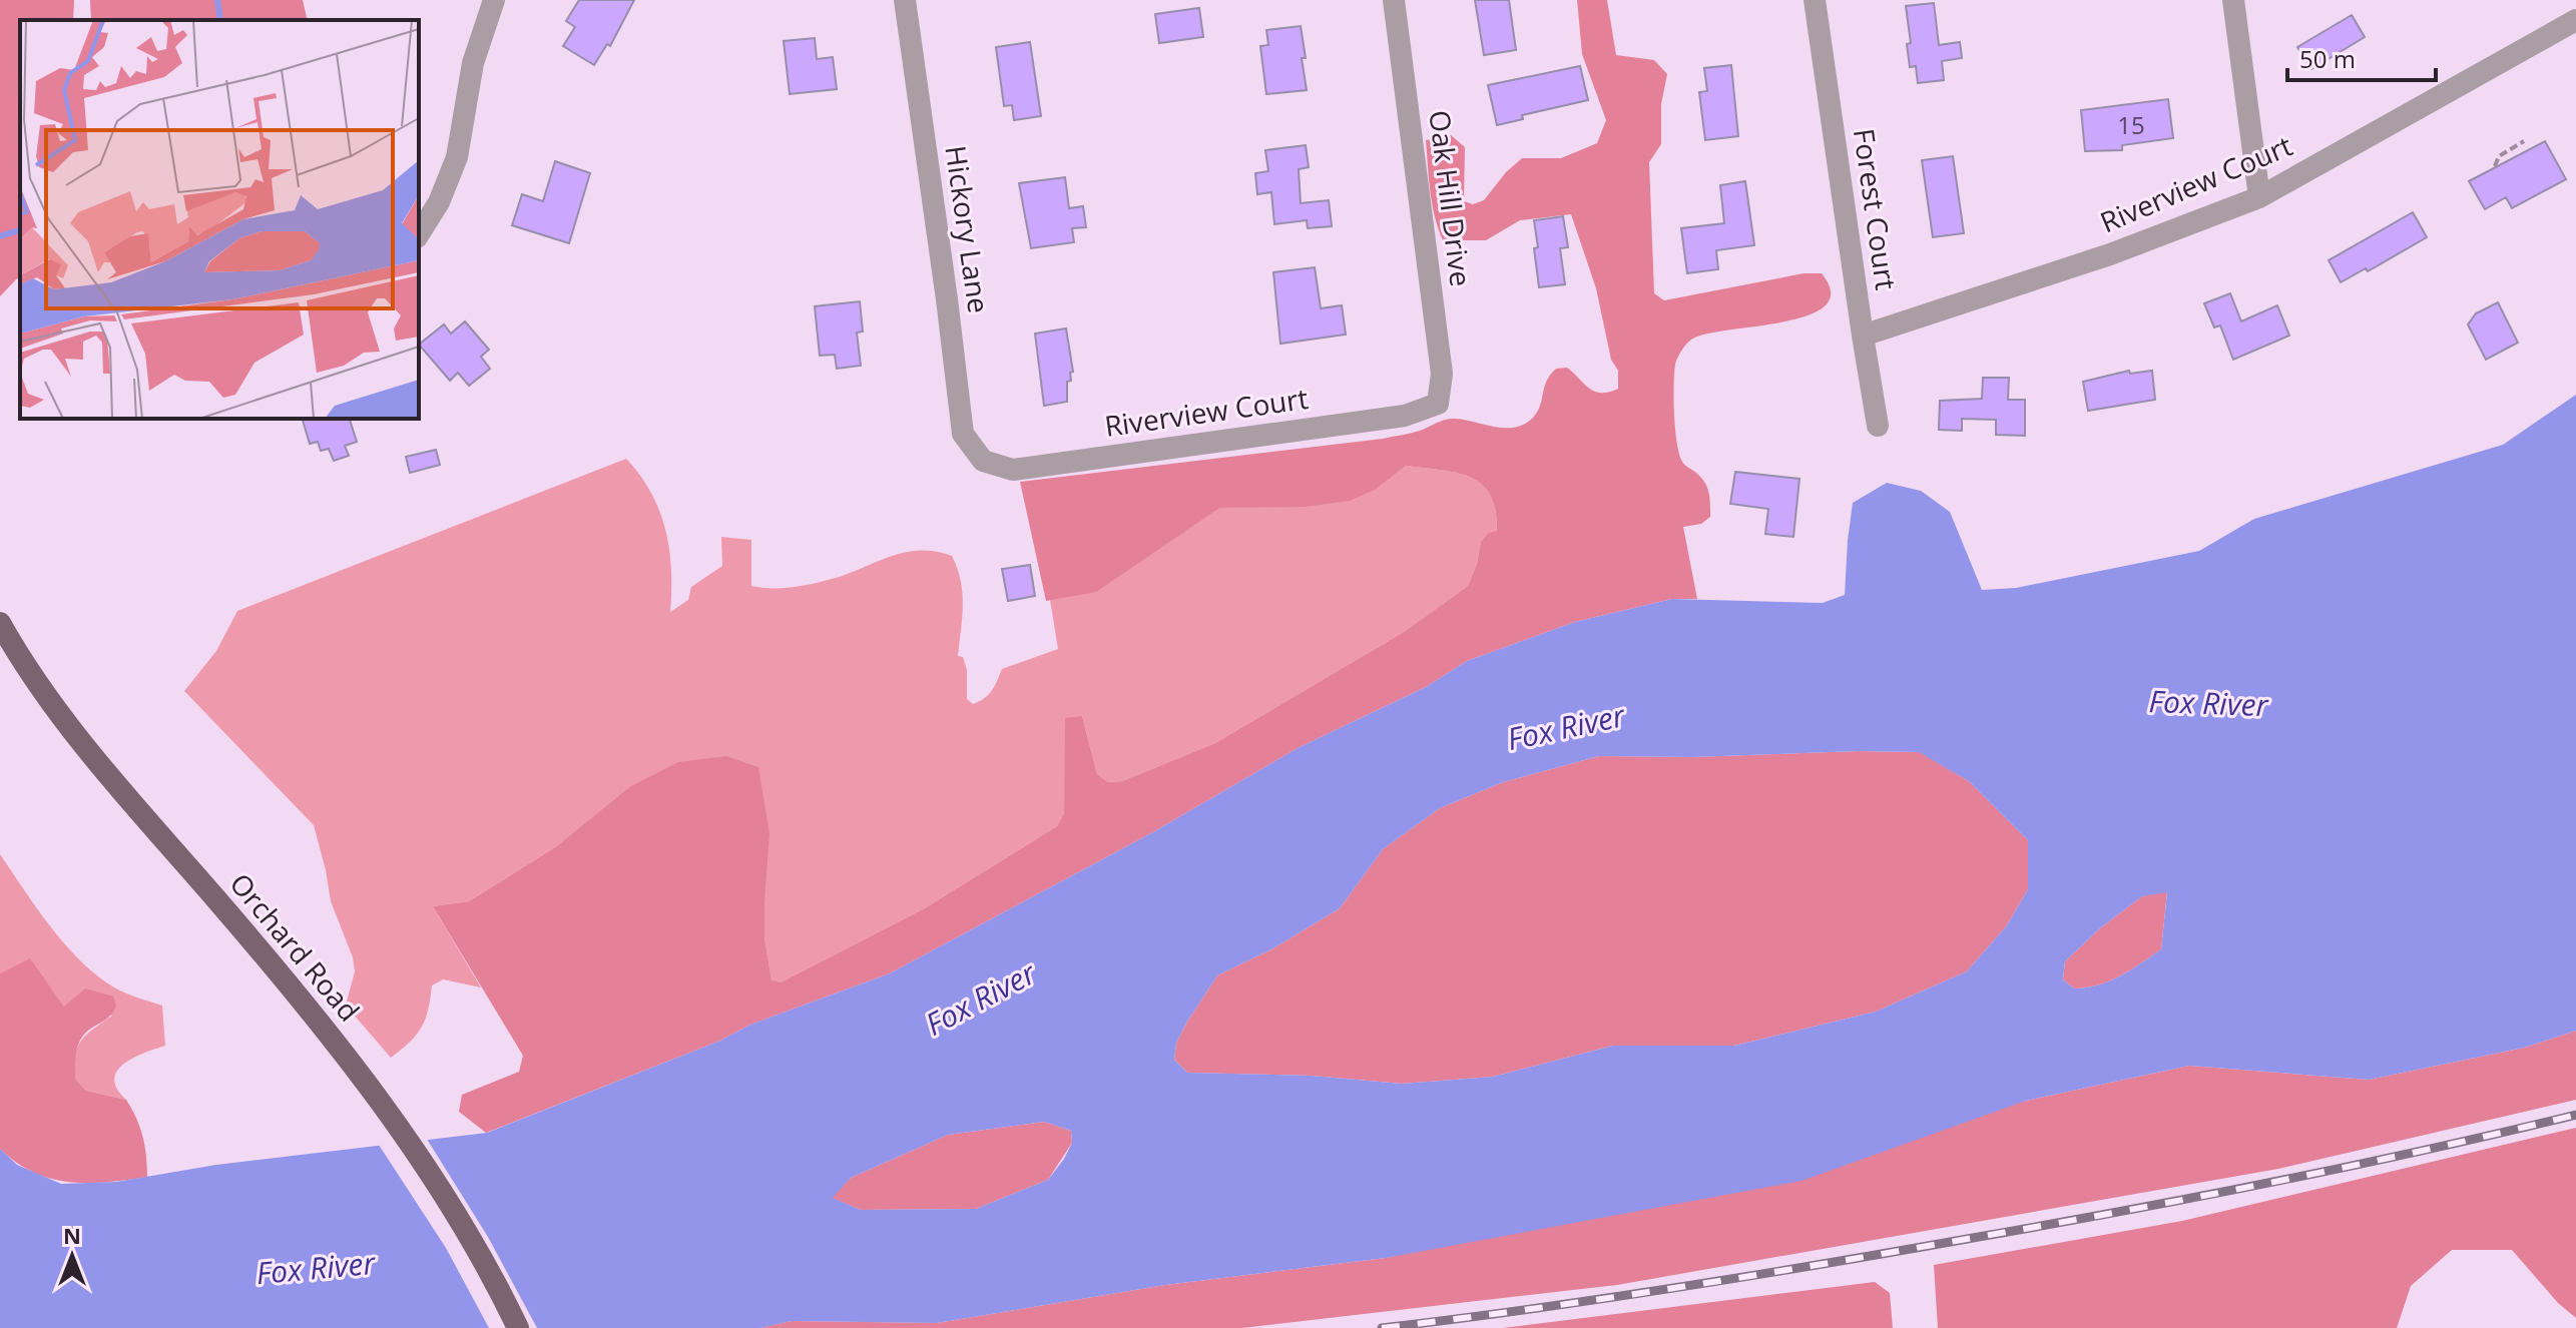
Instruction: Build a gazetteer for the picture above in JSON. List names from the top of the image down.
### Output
{
  "streets": {
    "main road": ["Orchard Road"],
    "street": [
      "Riverview Court",
      "Oak Hill Drive",
      "Forest Court",
      "Hickory Lane"
    ]
  },
  "crossings": [
    ["Riverview Court", "Oak Hill Drive"],
    ["Riverview Court", "Forest Court"],
    ["Riverview Court", "Hickory Lane"]
  ],
  "water": ["Fox River"],
  "house_numbers": ["15"],
  "scale_bar": "50 m",
  "north": "top"
}
